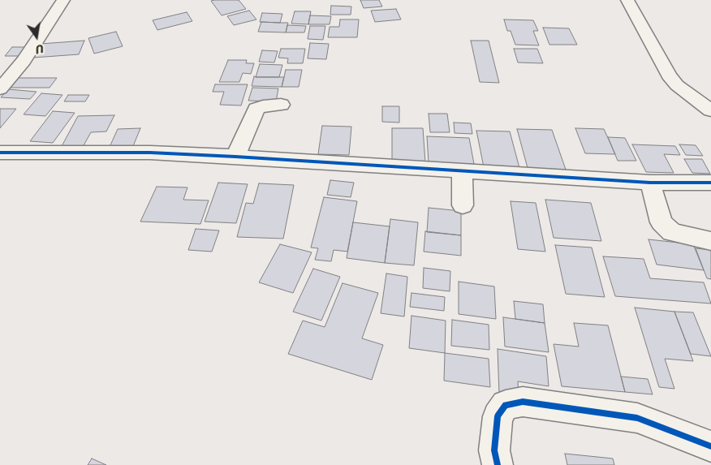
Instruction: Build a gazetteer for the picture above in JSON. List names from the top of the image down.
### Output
{
  "north": "bottom"
}
